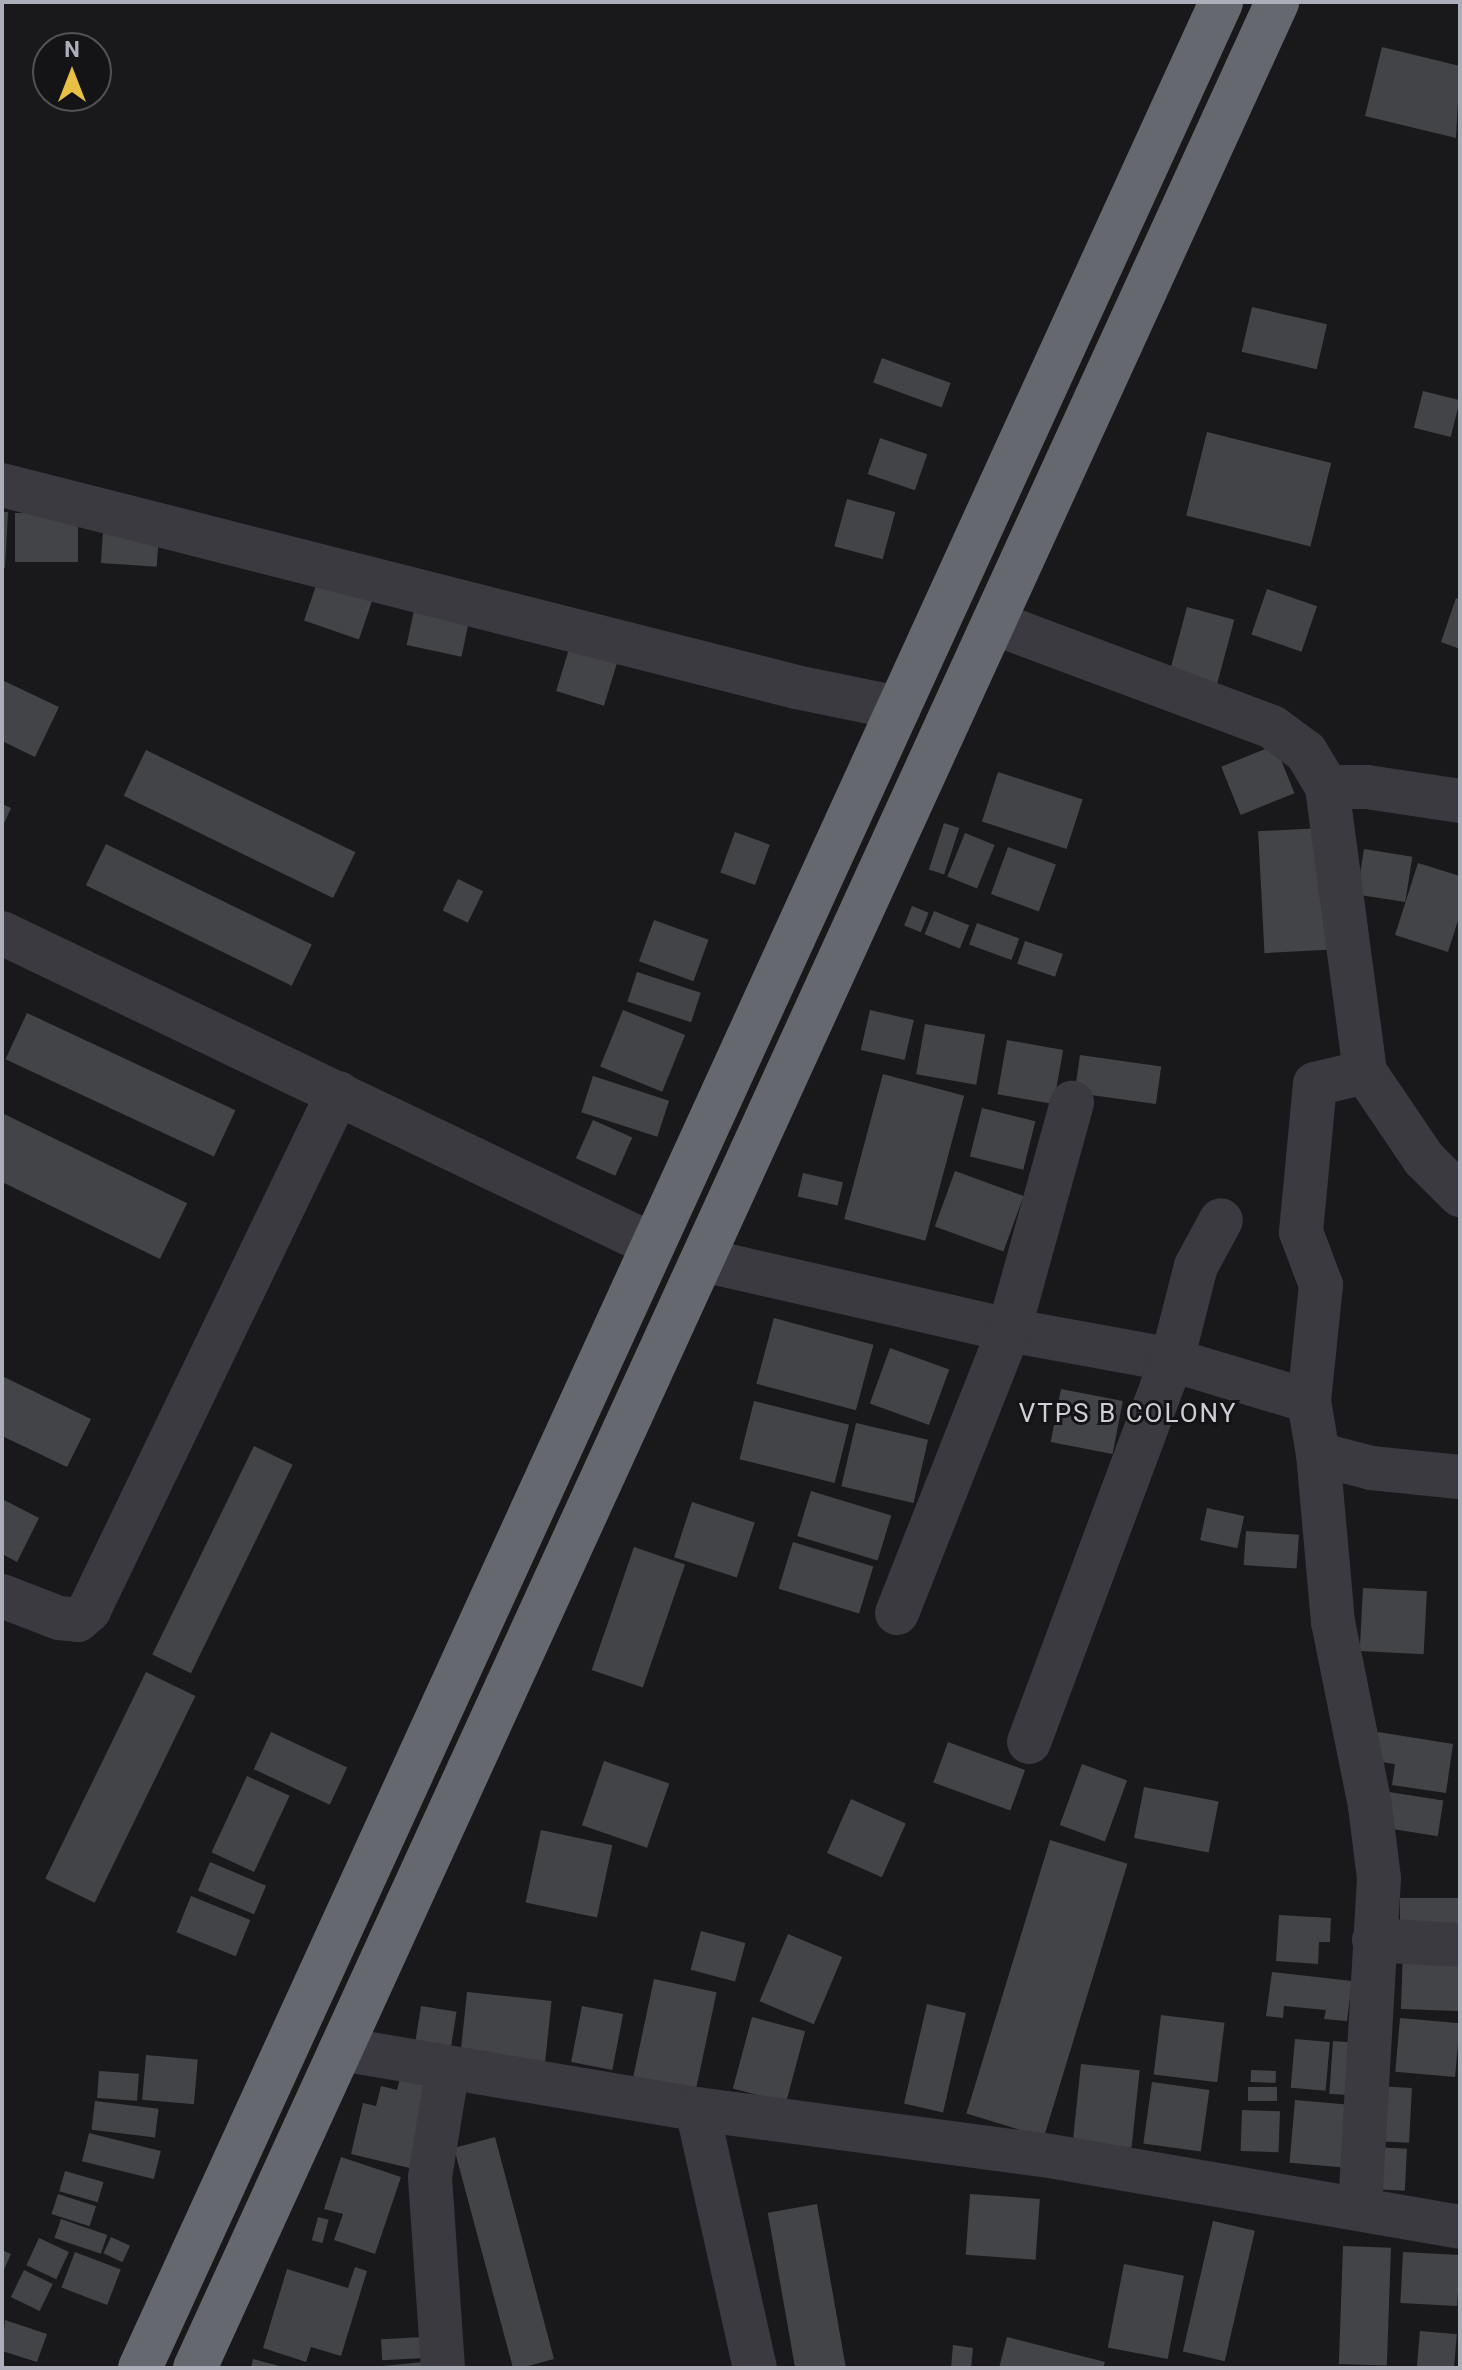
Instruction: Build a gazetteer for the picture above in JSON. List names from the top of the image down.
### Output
{
  "districts": ["VTPS B COLONY"],
  "north": "top"
}
